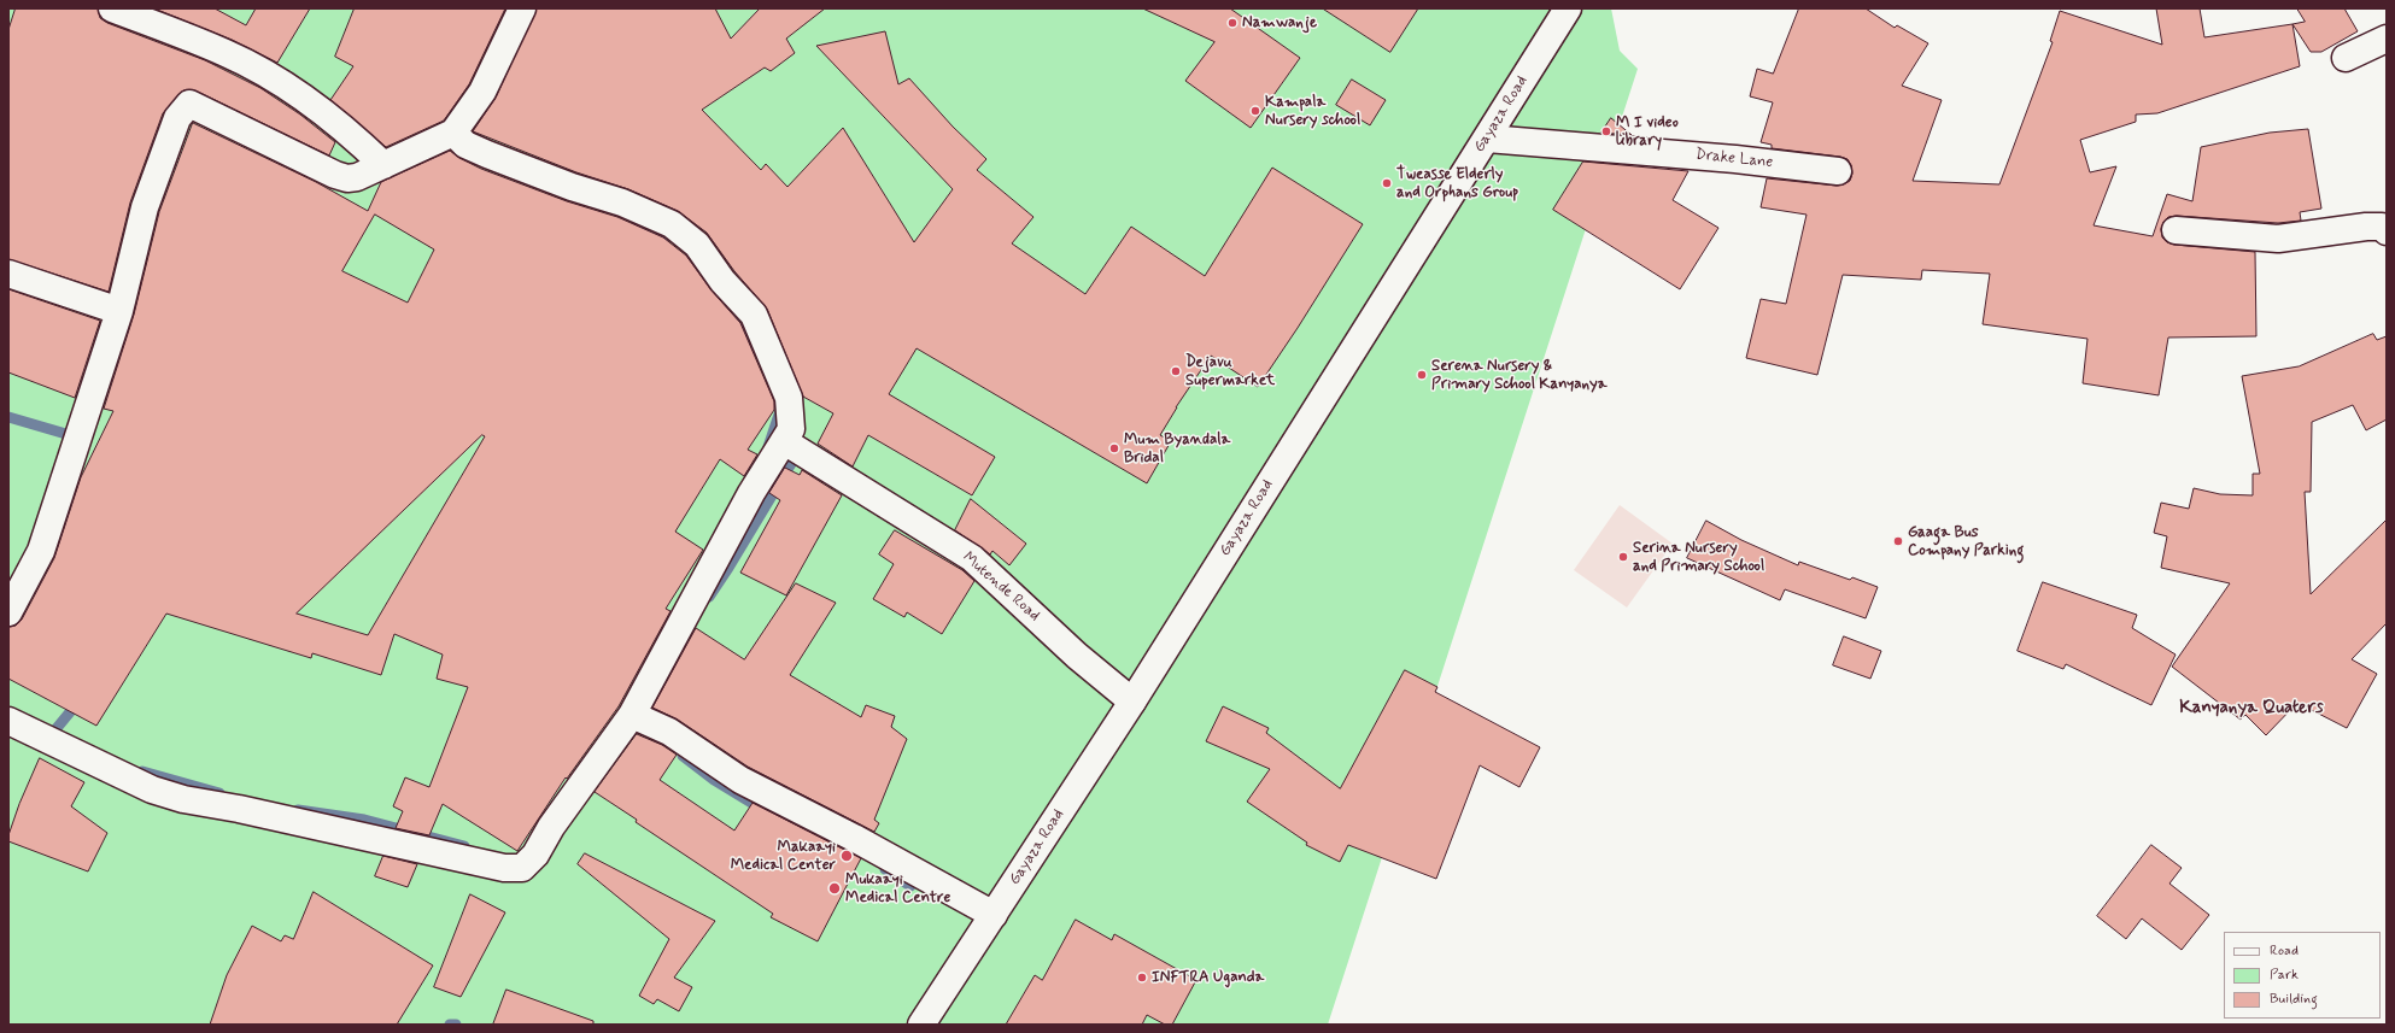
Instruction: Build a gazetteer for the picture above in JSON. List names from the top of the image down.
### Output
{
  "streets": {
    "street": ["Gayaza Road", "Drake Lane", "Mutende Road"]
  },
  "crossings": [
    ["Gayaza Road", "Drake Lane"],
    ["Gayaza Road", "Mutende Road"]
  ],
  "districts": ["Kanyanya Quaters"],
  "places": [
    "Namwanje",
    "Kampala Nursery school",
    "M I video library",
    "Tweasse Elderly and Orphans Group",
    "Dejavu Supermarket",
    "Serena Nursery & Primary School Kanyanya",
    "Mum Byandala Bridal",
    "Gaaga Bus Company Parking",
    "Serina Nursery and Primary School",
    "Makaayi Medical Center",
    "Mukaayi Medical Centre",
    "INFTRA Uganda"
  ],
  "legend": ["Road", "Park", "Building"]
}
